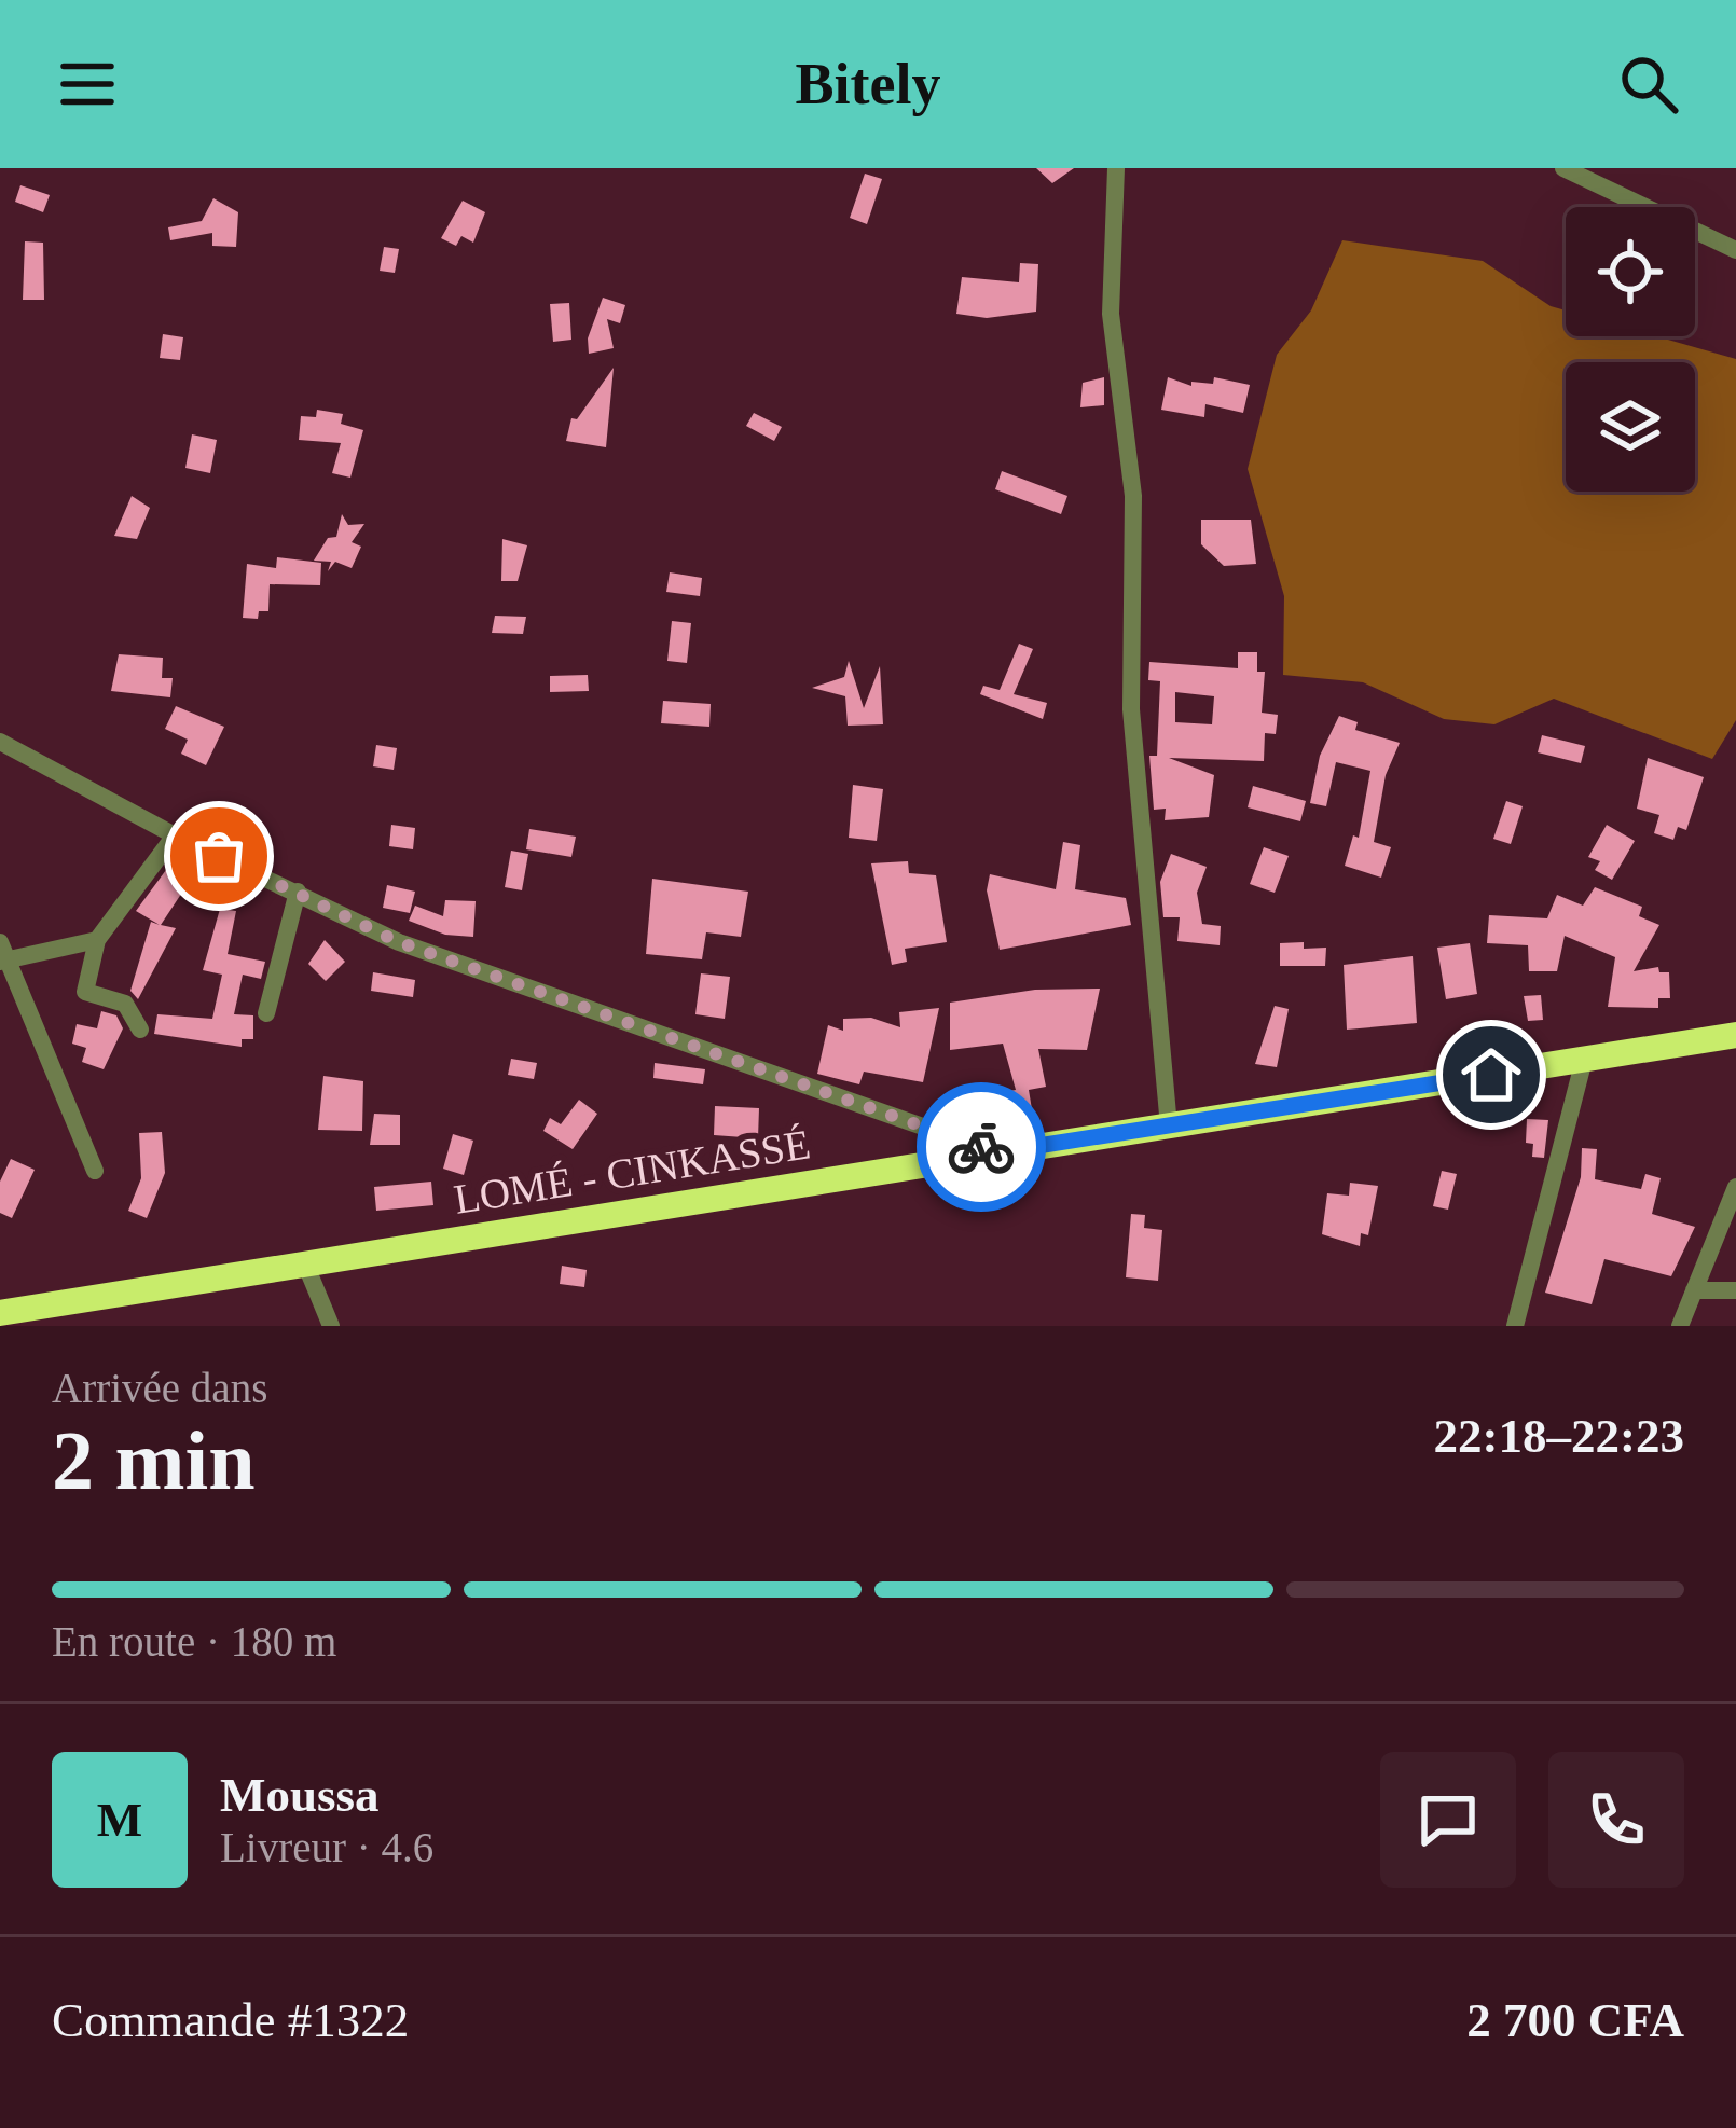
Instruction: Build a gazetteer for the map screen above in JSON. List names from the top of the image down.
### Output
{
  "streets": {
    "highway": ["LOMÉ - CINKASSÉ"]
  },
  "page": {
    "header": "Bitely",
    "heading": ["2 min", "Arrivée dans", "22:18–22:23"],
    "panel": [
      "Moussa",
      "Livreur · 4.6",
      "Commande #1322",
      "2 700 CFA"
    ],
    "bar": "En route · 180 m",
    "round": "M"
  }
}
